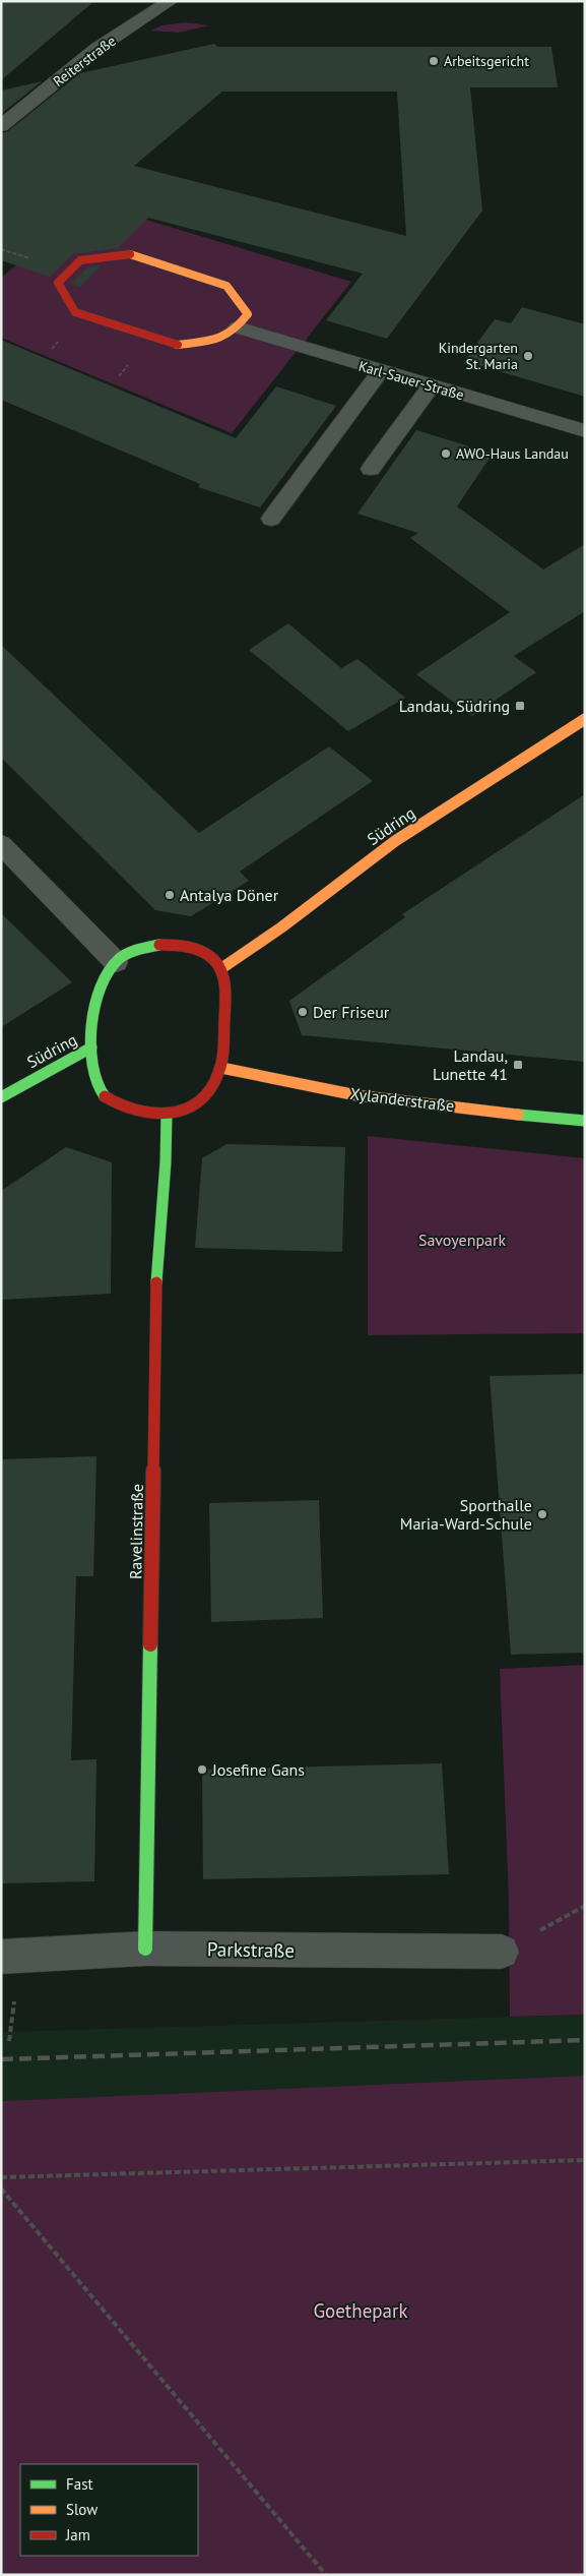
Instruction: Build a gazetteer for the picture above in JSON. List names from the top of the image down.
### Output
{
  "streets": {
    "street": [
      "Reiterstraße",
      "Karl-Sauer-Straße",
      "Südring",
      "Xylanderstraße",
      "Ravelinstraße",
      "Parkstraße"
    ]
  },
  "crossings": [
    ["Südring", "Xylanderstraße"],
    ["Südring", "Ravelinstraße"],
    ["Xylanderstraße", "Ravelinstraße"],
    ["Ravelinstraße", "Parkstraße"]
  ],
  "parks": ["Savoyenpark", "Goethepark"],
  "places": {
    "other": [
      "Arbeitsgericht",
      "Kindergarten St. Maria",
      "AWO-Haus Landau",
      "Antalya Döner",
      "Der Friseur",
      "Sporthalle Maria-Ward-Schule",
      "Josefine Gans"
    ],
    "transit": ["Landau, Südring", "Landau, Lunette 41"]
  },
  "legend": ["Fast", "Slow", "Jam"]
}
